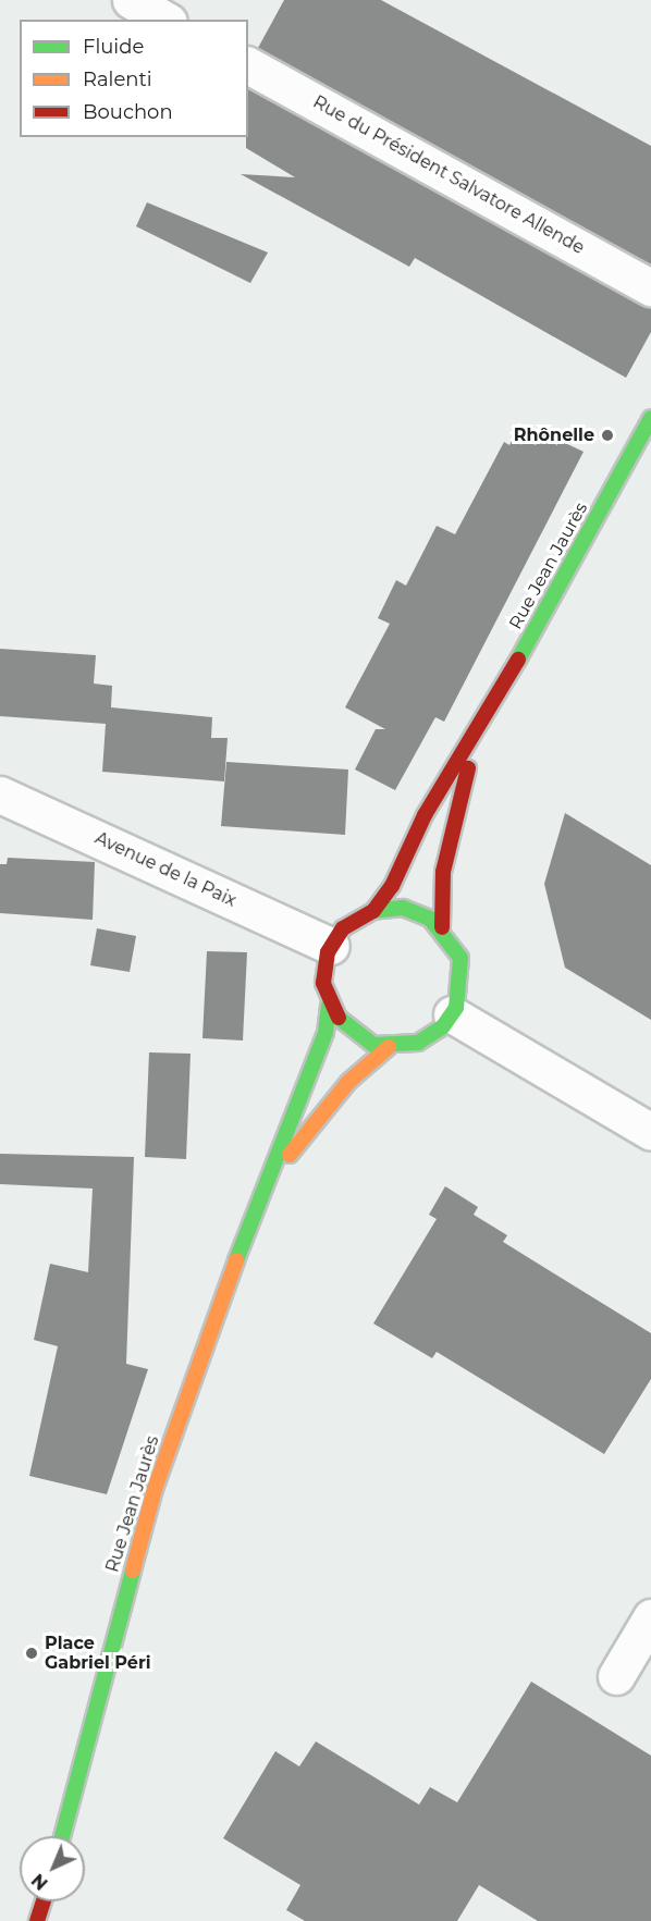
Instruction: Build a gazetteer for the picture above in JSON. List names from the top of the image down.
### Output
{
  "streets": {
    "main road": ["Rue Jean Jaurès"],
    "street": ["Rue du Président Salvatore Allende", "Avenue de la Paix"]
  },
  "crossings": [
    ["Rue Jean Jaurès", "Avenue de la Paix"]
  ],
  "places": ["Rhônelle", "Place Gabriel Péri"],
  "legend": ["Fluide", "Ralenti", "Bouchon"],
  "north": "bottom left"
}
